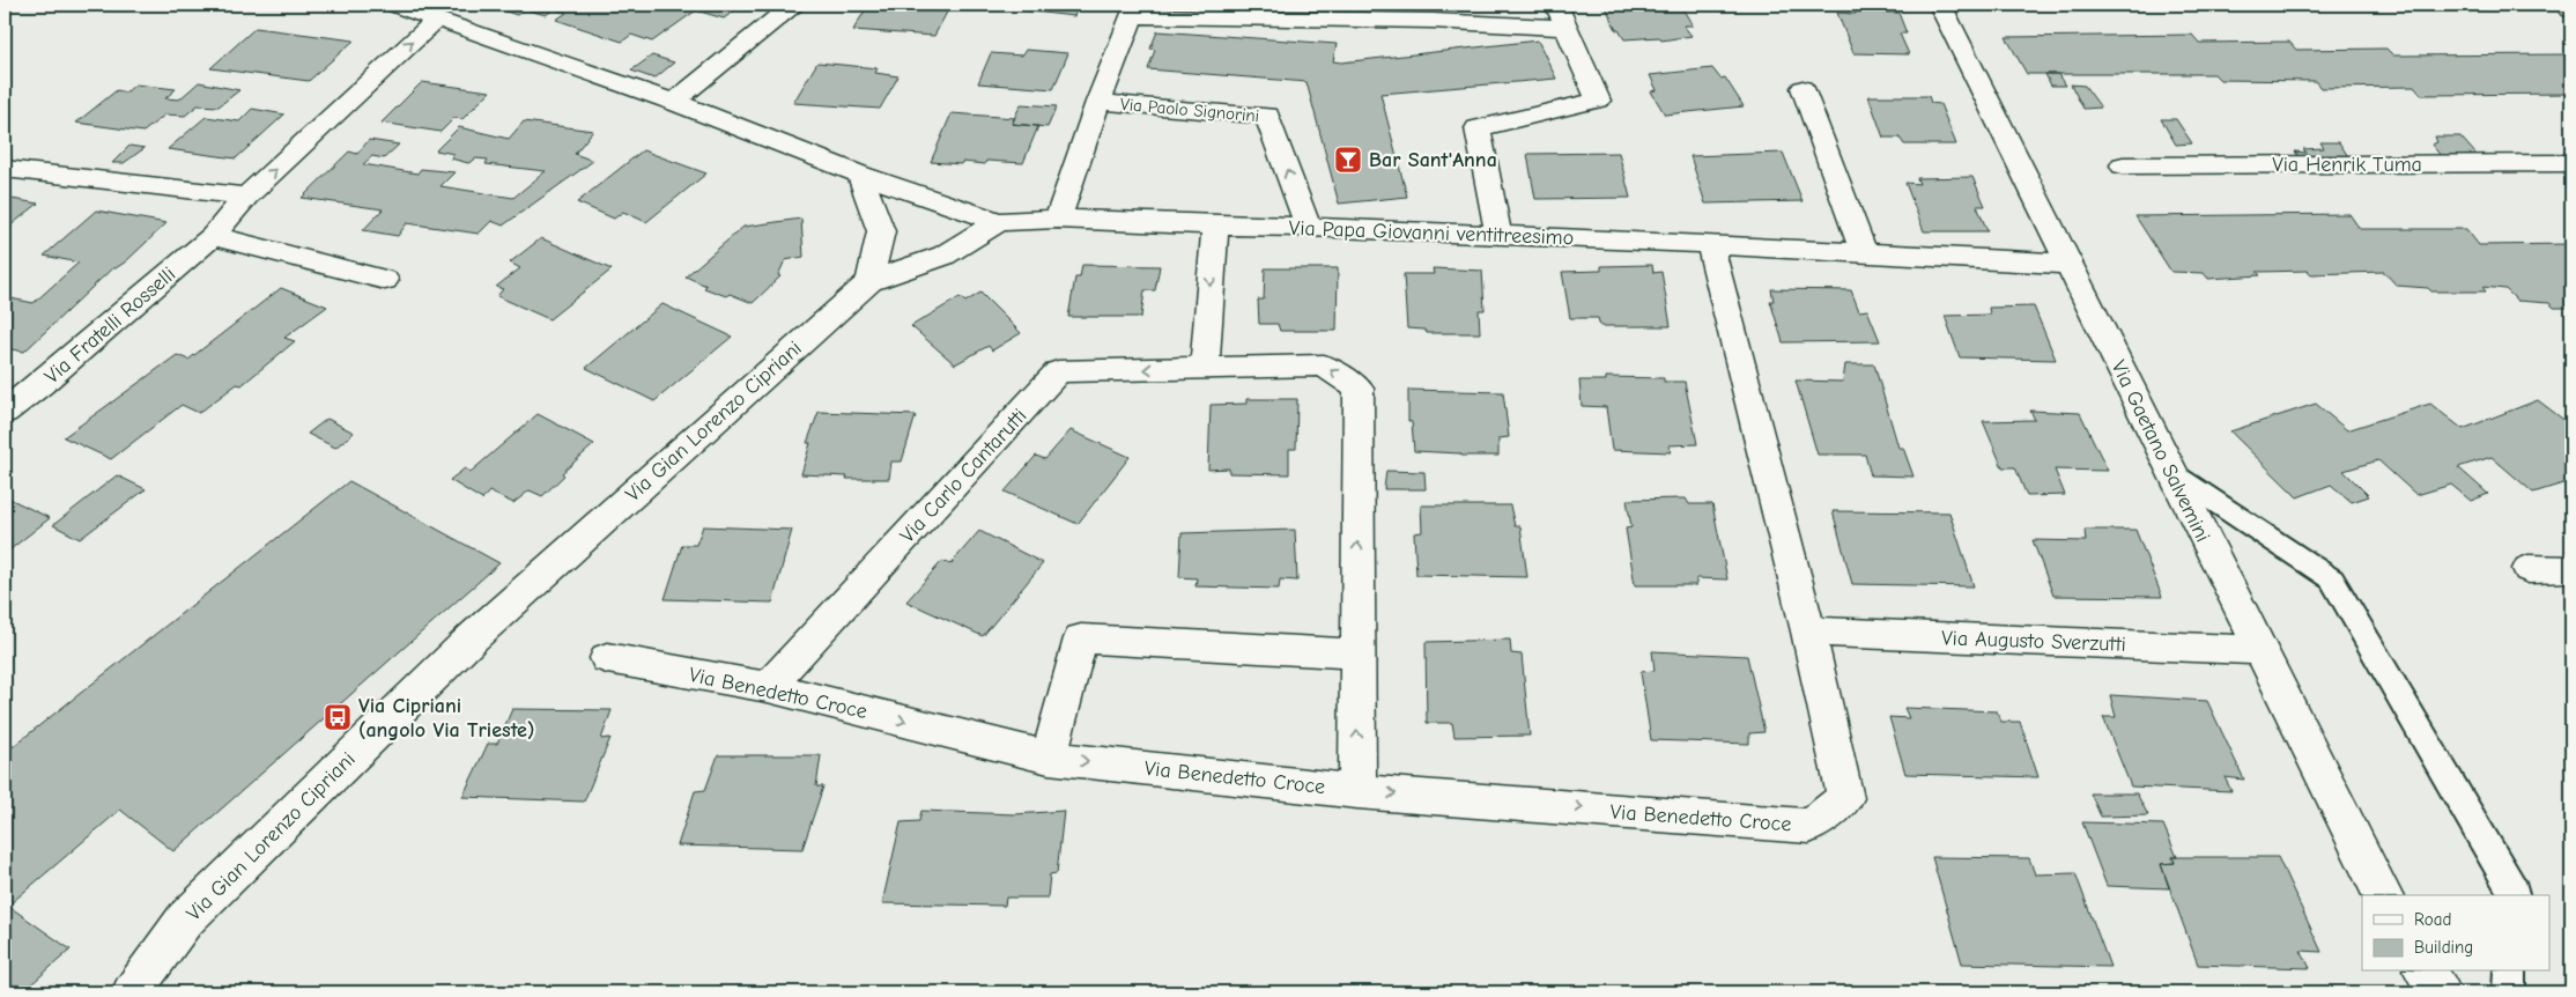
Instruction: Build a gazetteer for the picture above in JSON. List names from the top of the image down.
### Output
{
  "streets": {
    "street": [
      "Via Paolo Signorini",
      "Via Henrik Tuma",
      "Via Papa Giovanni ventitreesimo",
      "Via Fratelli Rosselli",
      "Via Gian Lorenzo Cipriani",
      "Via Gaetano Salvemini",
      "Via Carlo Cantarutti",
      "Via Augusto Sverzutti",
      "Via Benedetto Croce"
    ]
  },
  "crossings": [
    ["Via Paolo Signorini", "Via Papa Giovanni ventitreesimo"],
    ["Via Papa Giovanni ventitreesimo", "Via Gian Lorenzo Cipriani"],
    ["Via Papa Giovanni ventitreesimo", "Via Gaetano Salvemini"],
    ["Via Papa Giovanni ventitreesimo", "Via Benedetto Croce"],
    ["Via Gaetano Salvemini", "Via Augusto Sverzutti"],
    ["Via Carlo Cantarutti", "Via Benedetto Croce"],
    ["Via Augusto Sverzutti", "Via Benedetto Croce"]
  ],
  "one_way": ["Via Paolo Signorini", "Via Fratelli Rosselli", "Via Benedetto Croce"],
  "places": {
    "bar": ["Bar Sant'Anna"],
    "bus stop": ["Via Cipriani (angolo Via Trieste)"]
  },
  "legend": ["Road", "Building"]
}
